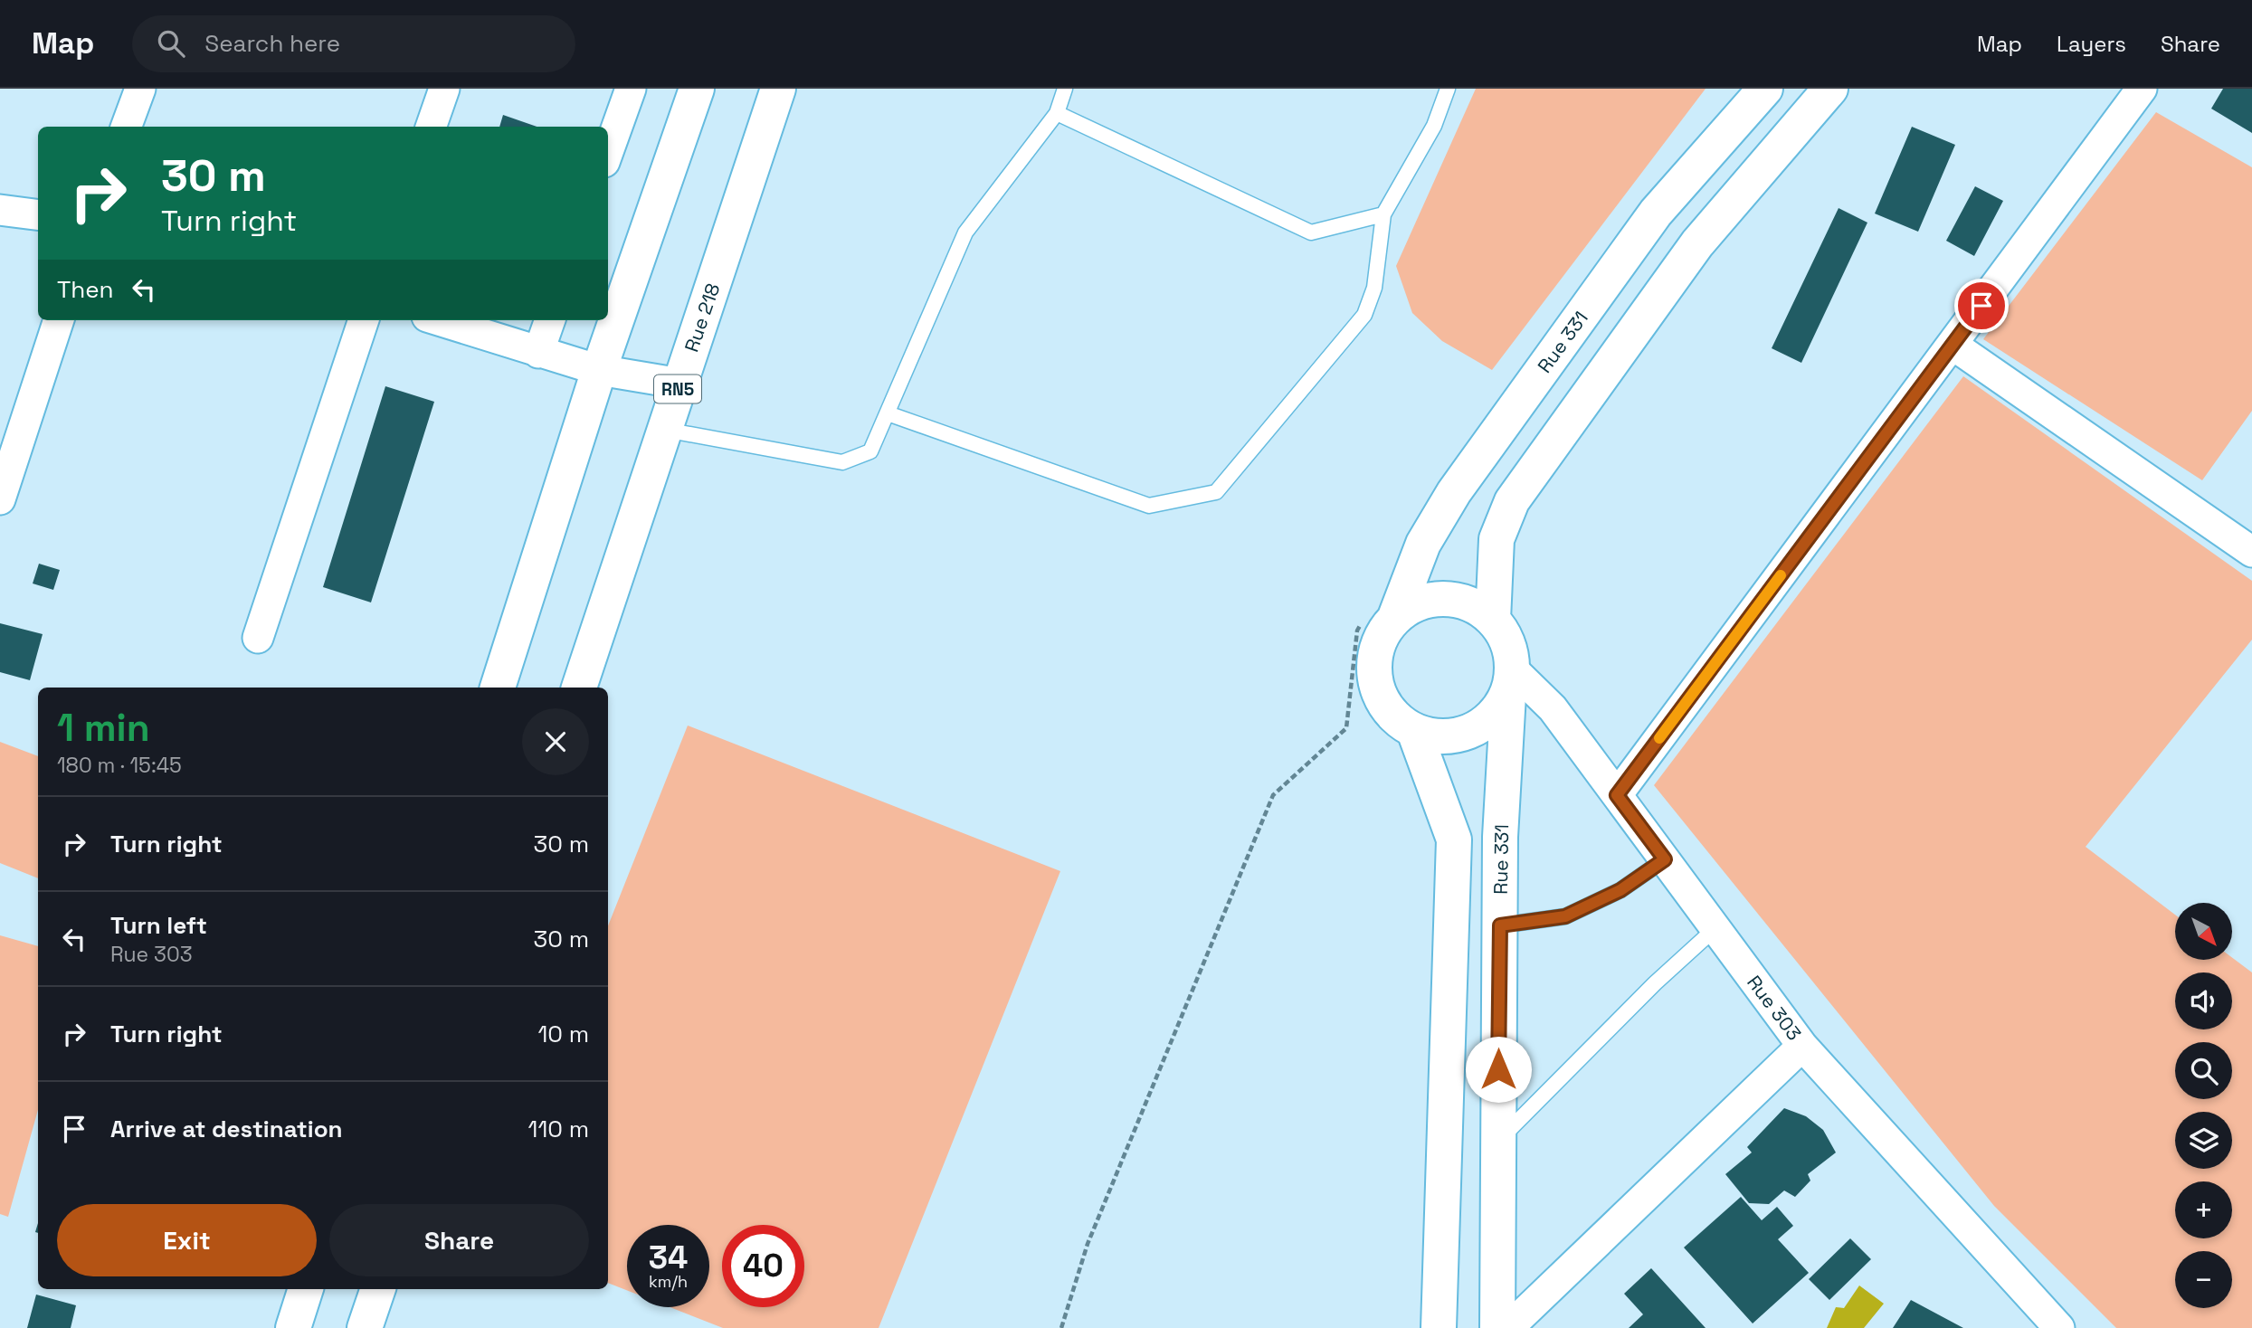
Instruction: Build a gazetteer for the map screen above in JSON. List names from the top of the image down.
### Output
{
  "streets": {
    "main road": ["Rue 218", "Rue 331", "RN5"],
    "street": ["Rue 303"]
  },
  "crossings": [
    ["Rue 331", "Rue 303"]
  ],
  "north": "bottom right",
  "page": {
    "header": "Map",
    "search": "Search here",
    "nav": ["Map", "Layers", "Share"],
    "turn": ["30 m", "Turn right"],
    "then": "Then",
    "heading": ["1 min", "180 m · 15:45"],
    "list": [
      {
        "name": "Turn right",
        "value": "30 m"
      },
      {
        "name": "Turn left",
        "note": "Rue 303",
        "value": "30 m"
      },
      {
        "name": "Turn right",
        "value": "10 m"
      },
      {
        "name": "Arrive at destination",
        "value": "110 m"
      }
    ],
    "map_buttons": ["+", "−"],
    "buttons": ["Exit", "Share"],
    "speed": "34 km/h",
    "limit": "40"
  }
}
